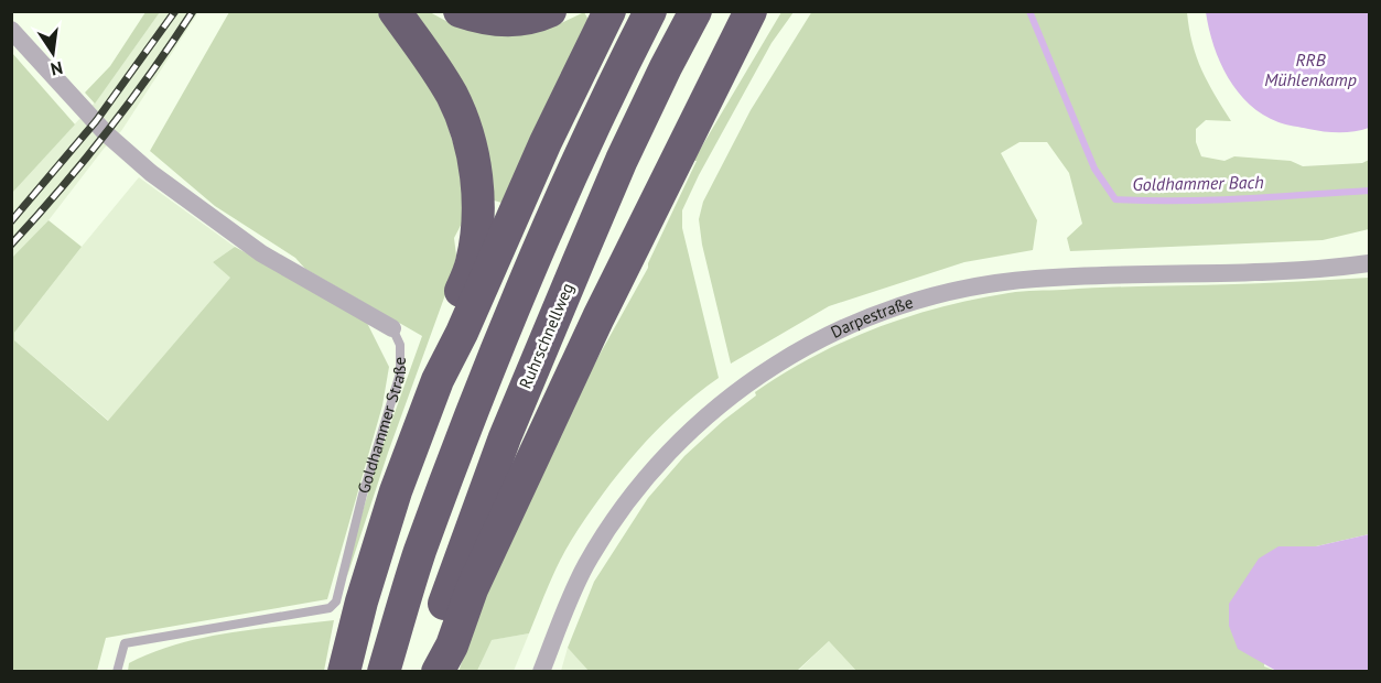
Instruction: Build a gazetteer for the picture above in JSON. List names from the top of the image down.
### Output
{
  "streets": {
    "highway": ["Ruhrschnellweg"],
    "street": ["Darpestraße", "Goldhammer Straße"]
  },
  "water": ["RRB Mühlenkamp", "Goldhammer Bach"],
  "north": "bottom"
}
